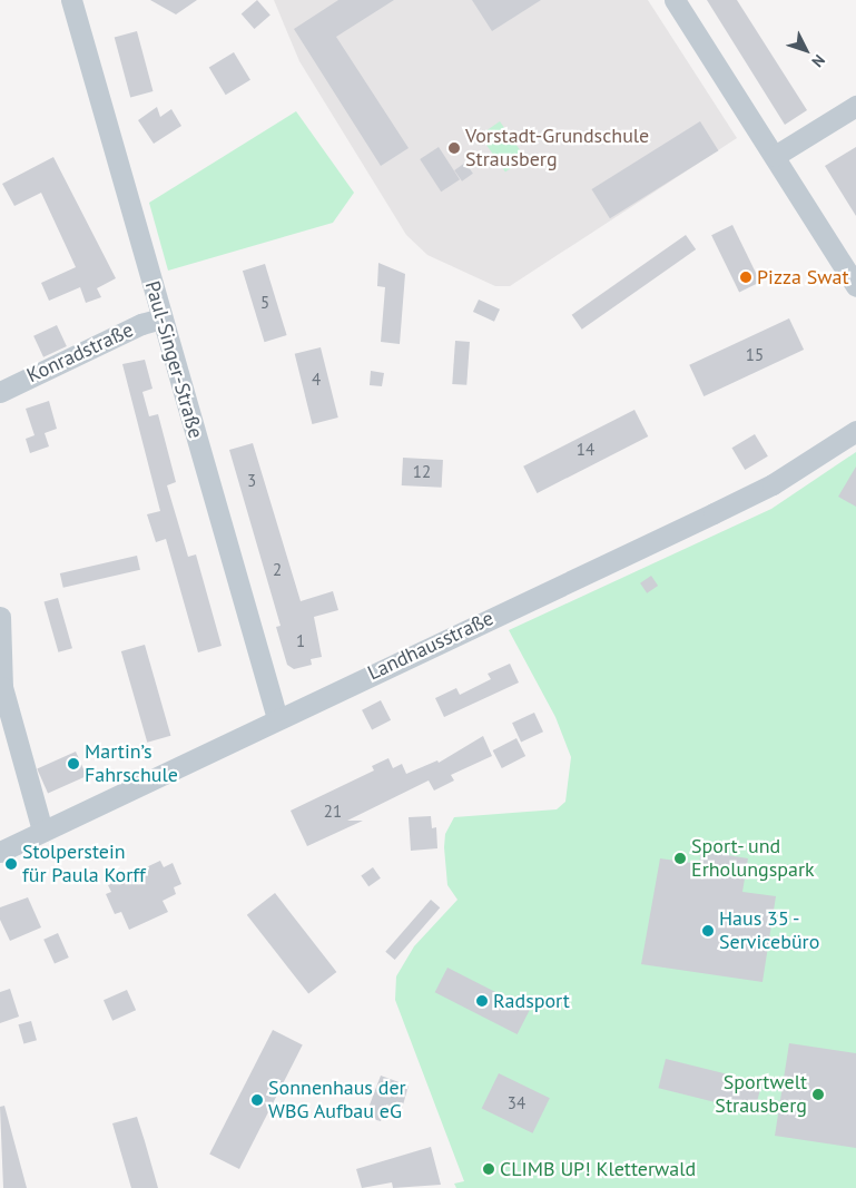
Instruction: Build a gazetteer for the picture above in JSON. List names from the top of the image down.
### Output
{
  "streets": {
    "street": ["Konradstraße", "Paul-Singer-Straße", "Landhausstraße"]
  },
  "crossings": [
    ["Konradstraße", "Paul-Singer-Straße"],
    ["Paul-Singer-Straße", "Landhausstraße"]
  ],
  "places": [
    "Vorstadt-Grundschule Strausberg",
    "Pizza Swat",
    "Martin’s Fahrschule",
    "Sport- und Erholungspark",
    "Stolperstein für Paula Korff",
    "Haus 35 - Servicebüro",
    "Radsport",
    "Sportwelt Strausberg",
    "Sonnenhaus der WBG Aufbau eG",
    "CLIMB UP! Kletterwald"
  ],
  "house_numbers": [
    "5",
    "15",
    "4",
    "14",
    "12",
    "3",
    "2",
    "1",
    "21",
    "34"
  ],
  "north": "bottom right"
}
